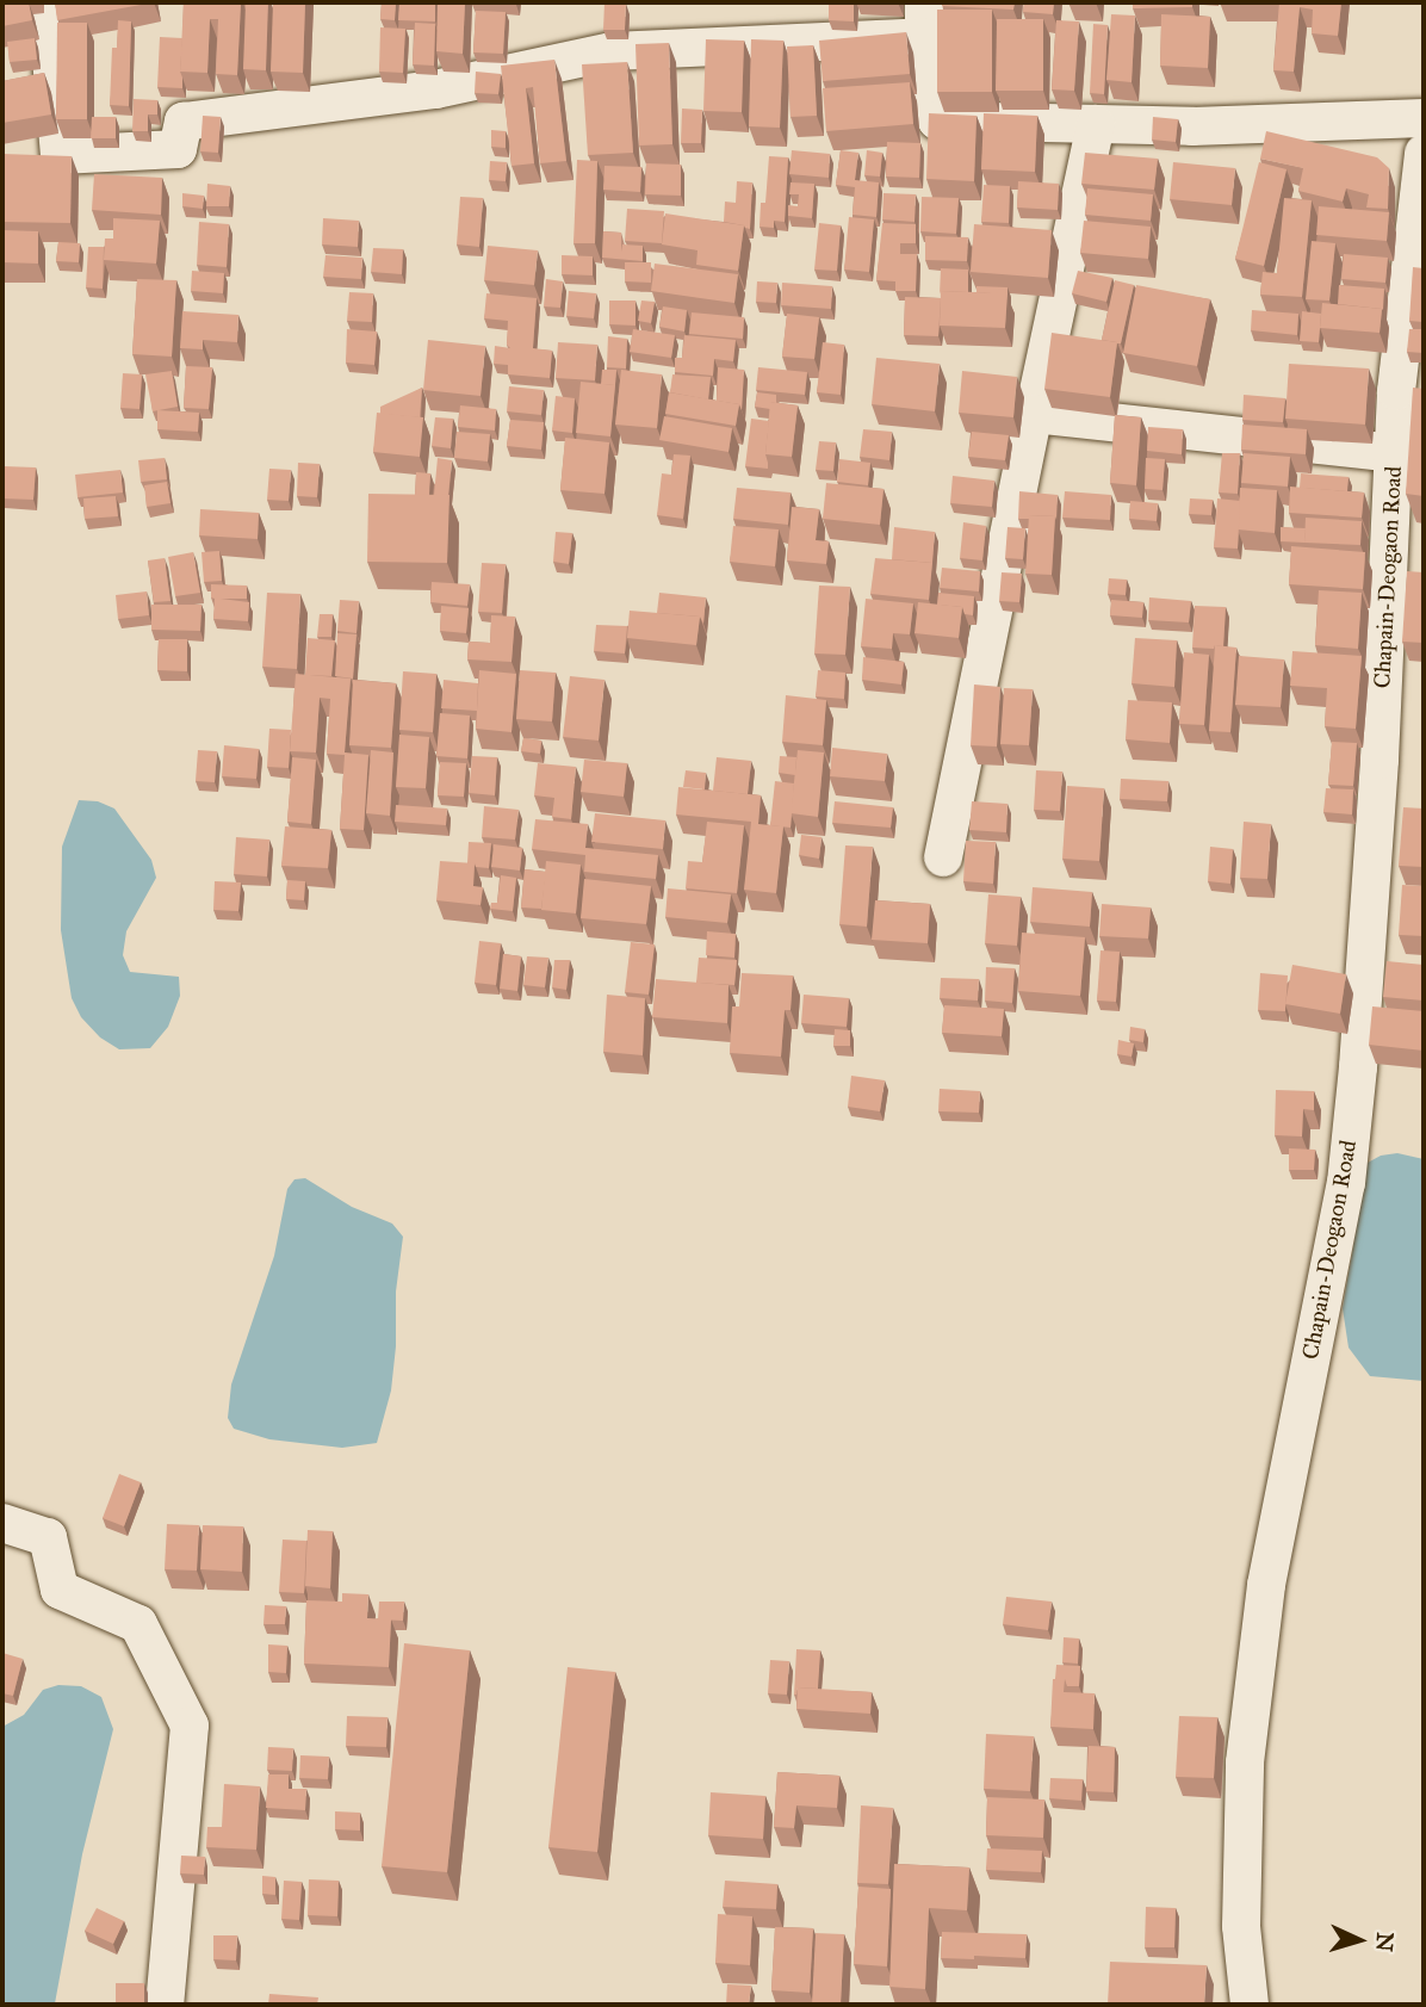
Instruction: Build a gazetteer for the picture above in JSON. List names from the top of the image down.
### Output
{
  "streets": {
    "street": ["Chapain-Deogaon Road"]
  },
  "north": "right"
}
